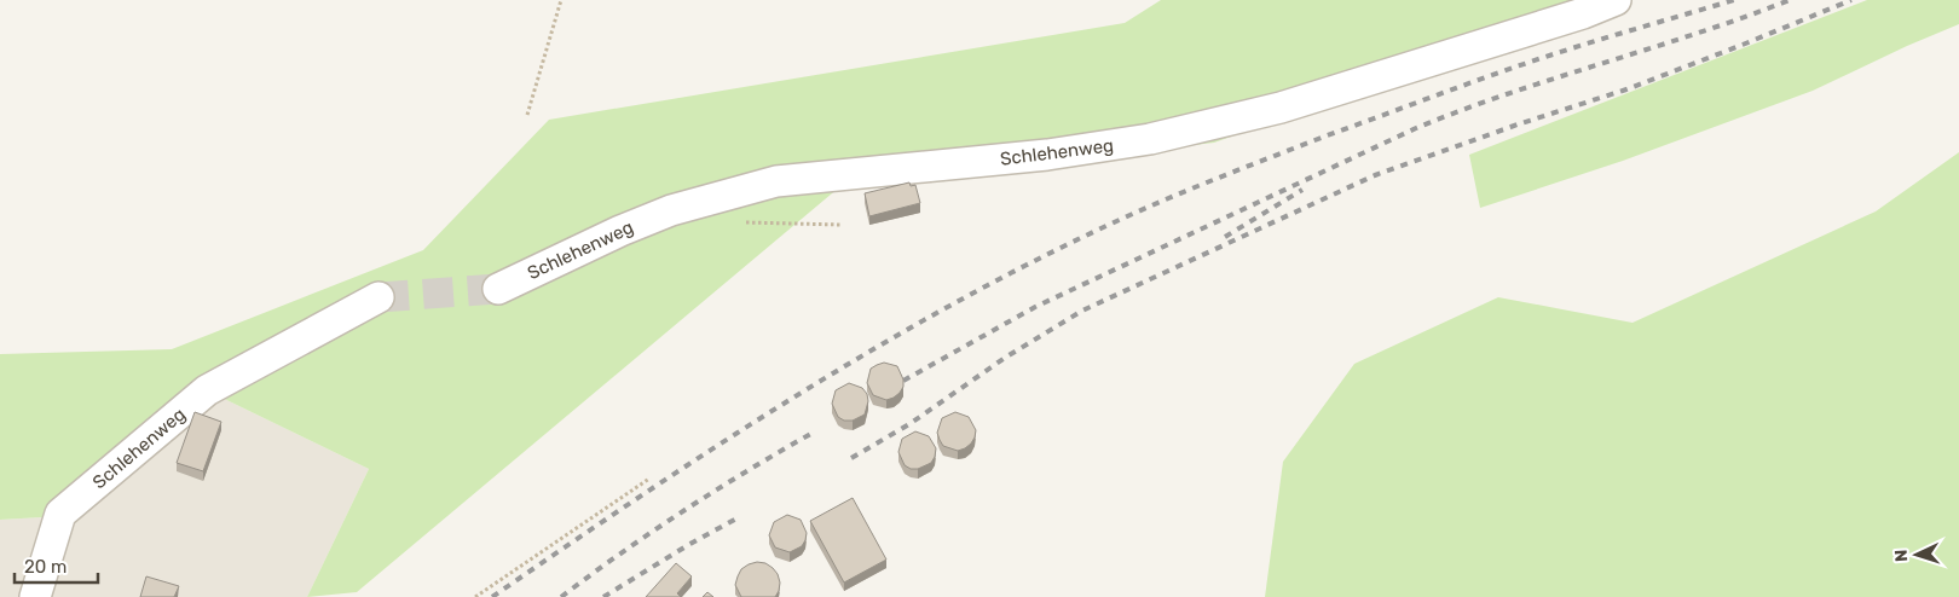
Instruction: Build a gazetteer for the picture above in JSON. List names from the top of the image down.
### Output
{
  "streets": {
    "street": ["Schlehenweg"]
  },
  "scale_bar": "20 m",
  "north": "left"
}
